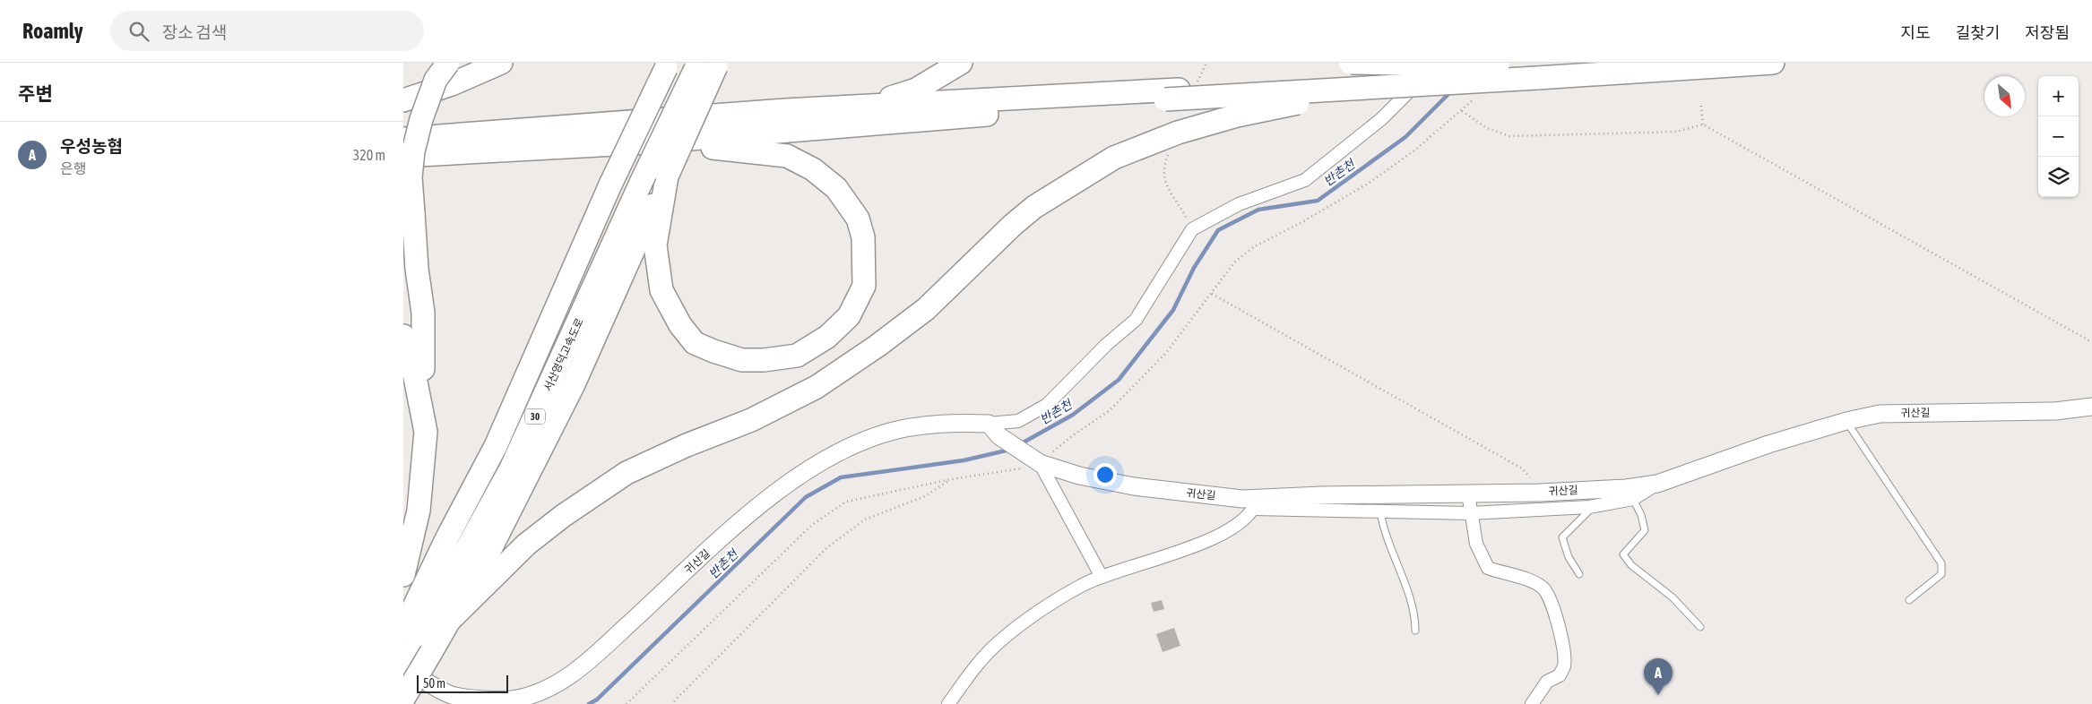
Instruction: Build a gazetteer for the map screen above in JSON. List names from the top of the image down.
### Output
{
  "streets": {
    "highway": ["서산영덕고속도로", "30"],
    "street": ["귀산길"]
  },
  "water": ["반촌천"],
  "scale_bar": "50 m",
  "north": "bottom right",
  "page": {
    "header": "Roamly",
    "search": "장소 검색",
    "nav": ["지도", "길찾기", "저장됨"],
    "heading": "주변",
    "map_buttons": ["+", "−"],
    "list": [
      {
        "mark": "A",
        "name": "우성농협",
        "note": "은행",
        "value": "320 m"
      }
    ],
    "pins": "A",
    "scale": "50 m"
  }
}
